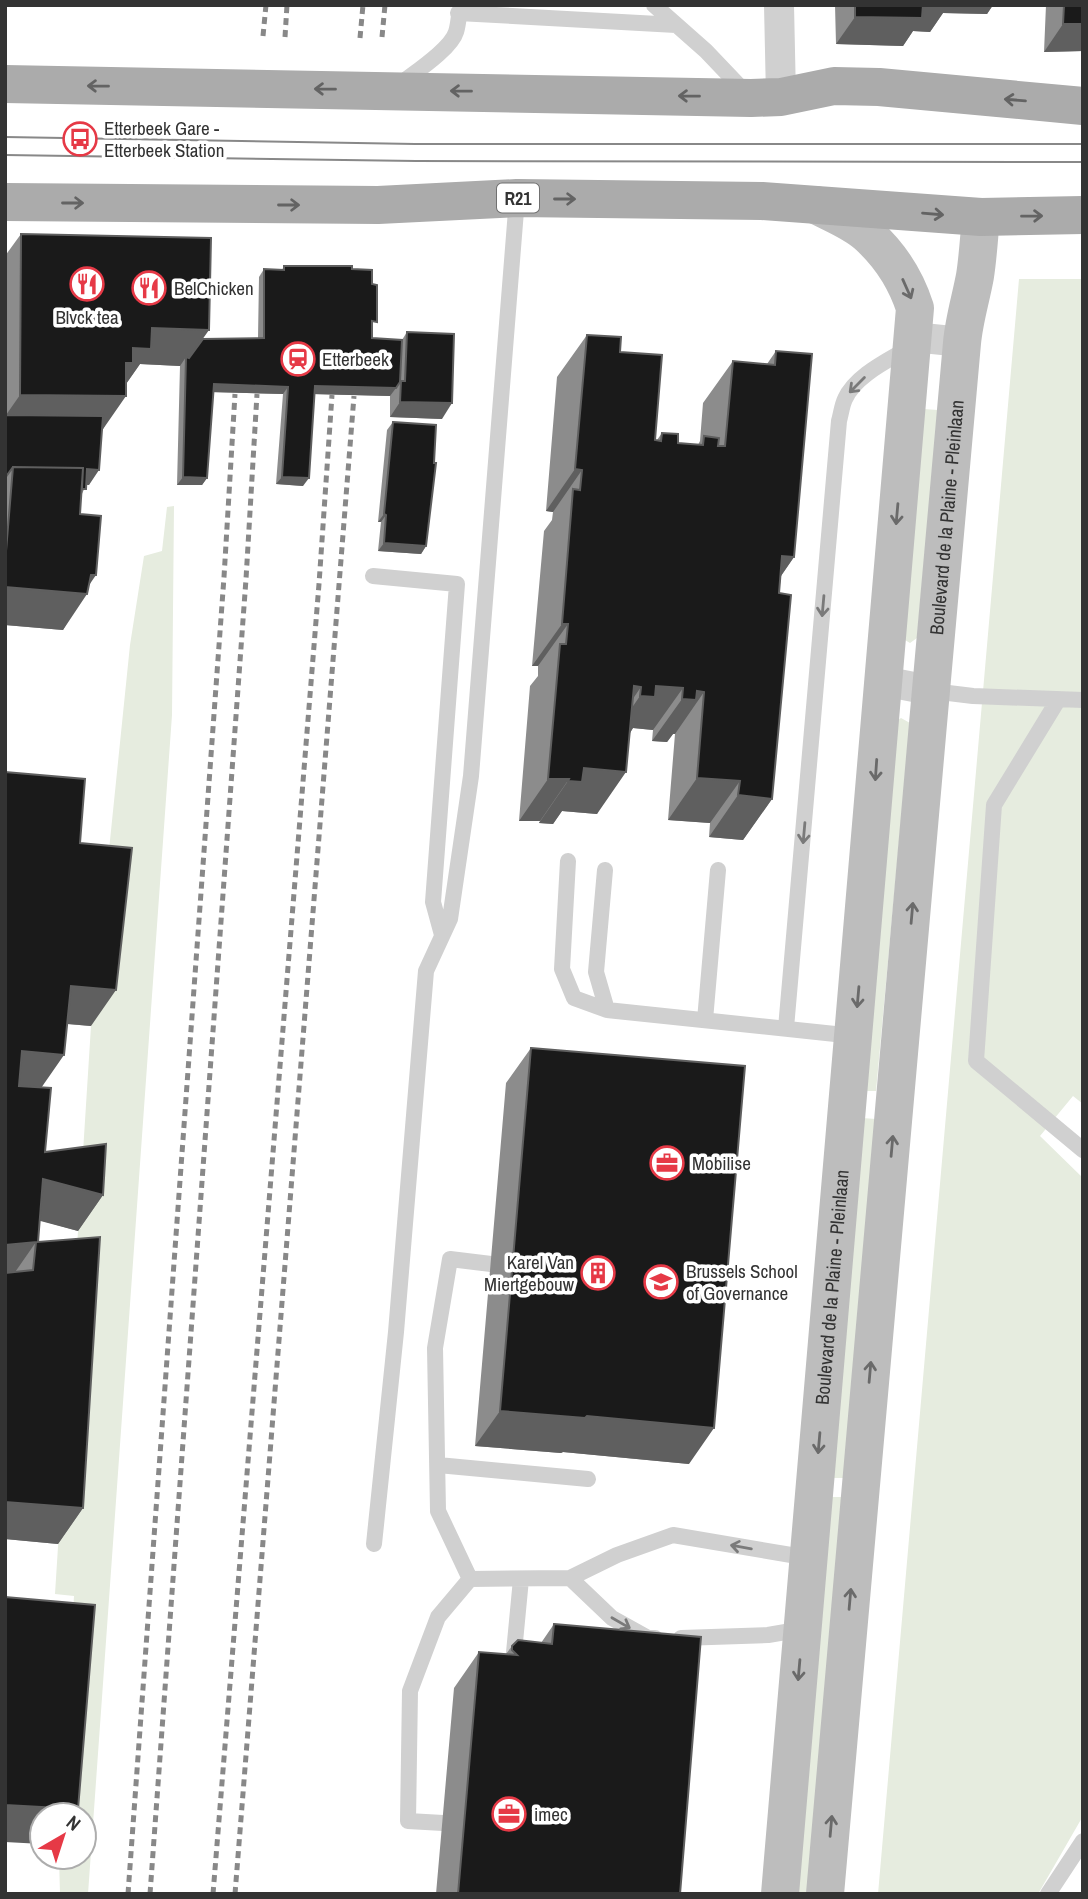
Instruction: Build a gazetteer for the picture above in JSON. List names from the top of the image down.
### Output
{
  "streets": {
    "main road": ["R21", "Boulevard de la Plaine - Pleinlaan"]
  },
  "crossings": [
    ["R21", "Boulevard de la Plaine - Pleinlaan"]
  ],
  "places": {
    "bus stop": ["Etterbeek Gare - Etterbeek Station"],
    "restaurant": ["Blvck tea", "BelChicken"],
    "station": ["Etterbeek"],
    "office": ["Mobilise", "imec"],
    "building": ["Karel Van Miertgebouw"],
    "school or university": ["Brussels School of Governance"]
  },
  "north": "top right"
}
